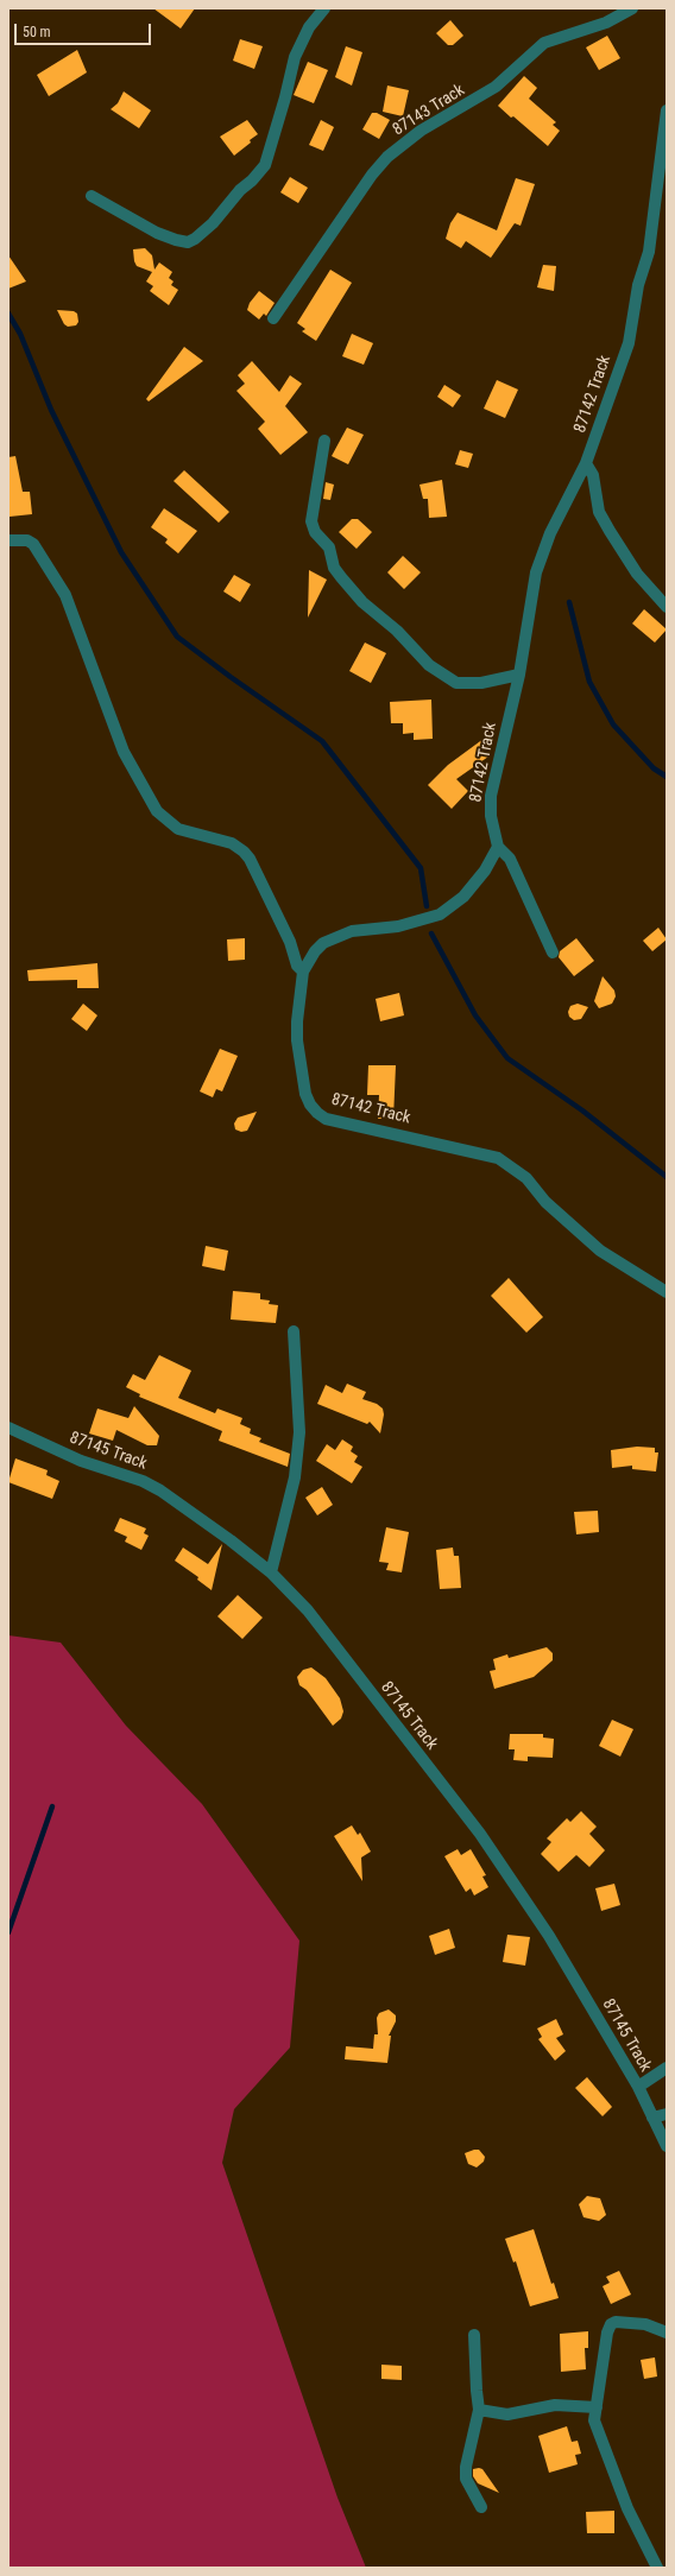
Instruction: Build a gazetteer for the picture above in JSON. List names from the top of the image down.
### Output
{
  "streets": {
    "street": ["87143 Track", "87142 Track", "87145 Track"]
  },
  "scale_bar": "50 m"
}
